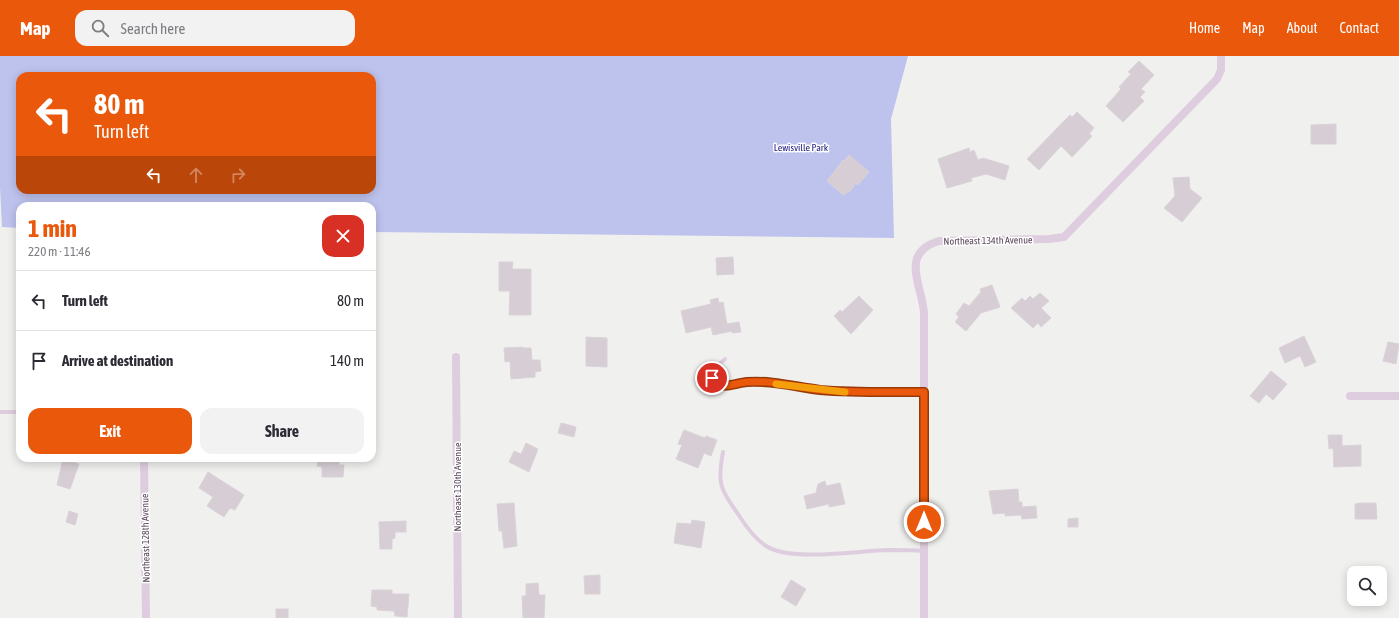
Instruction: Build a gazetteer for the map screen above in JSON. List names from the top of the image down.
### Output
{
  "streets": {
    "street": ["Northeast 134th Avenue", "Northeast 130th Avenue", "Northeast 128th Avenue"]
  },
  "parks": ["Lewisville Park"],
  "page": {
    "header": "Map",
    "search": "Search here",
    "nav": [
      "Home",
      "Map",
      "About",
      "Contact"
    ],
    "turn": ["80 m", "Turn left"],
    "heading": ["1 min", "220 m · 11:46"],
    "list": [
      {
        "name": "Turn left",
        "value": "80 m"
      },
      {
        "name": "Arrive at destination",
        "value": "140 m"
      }
    ],
    "buttons": ["Exit", "Share"]
  }
}
